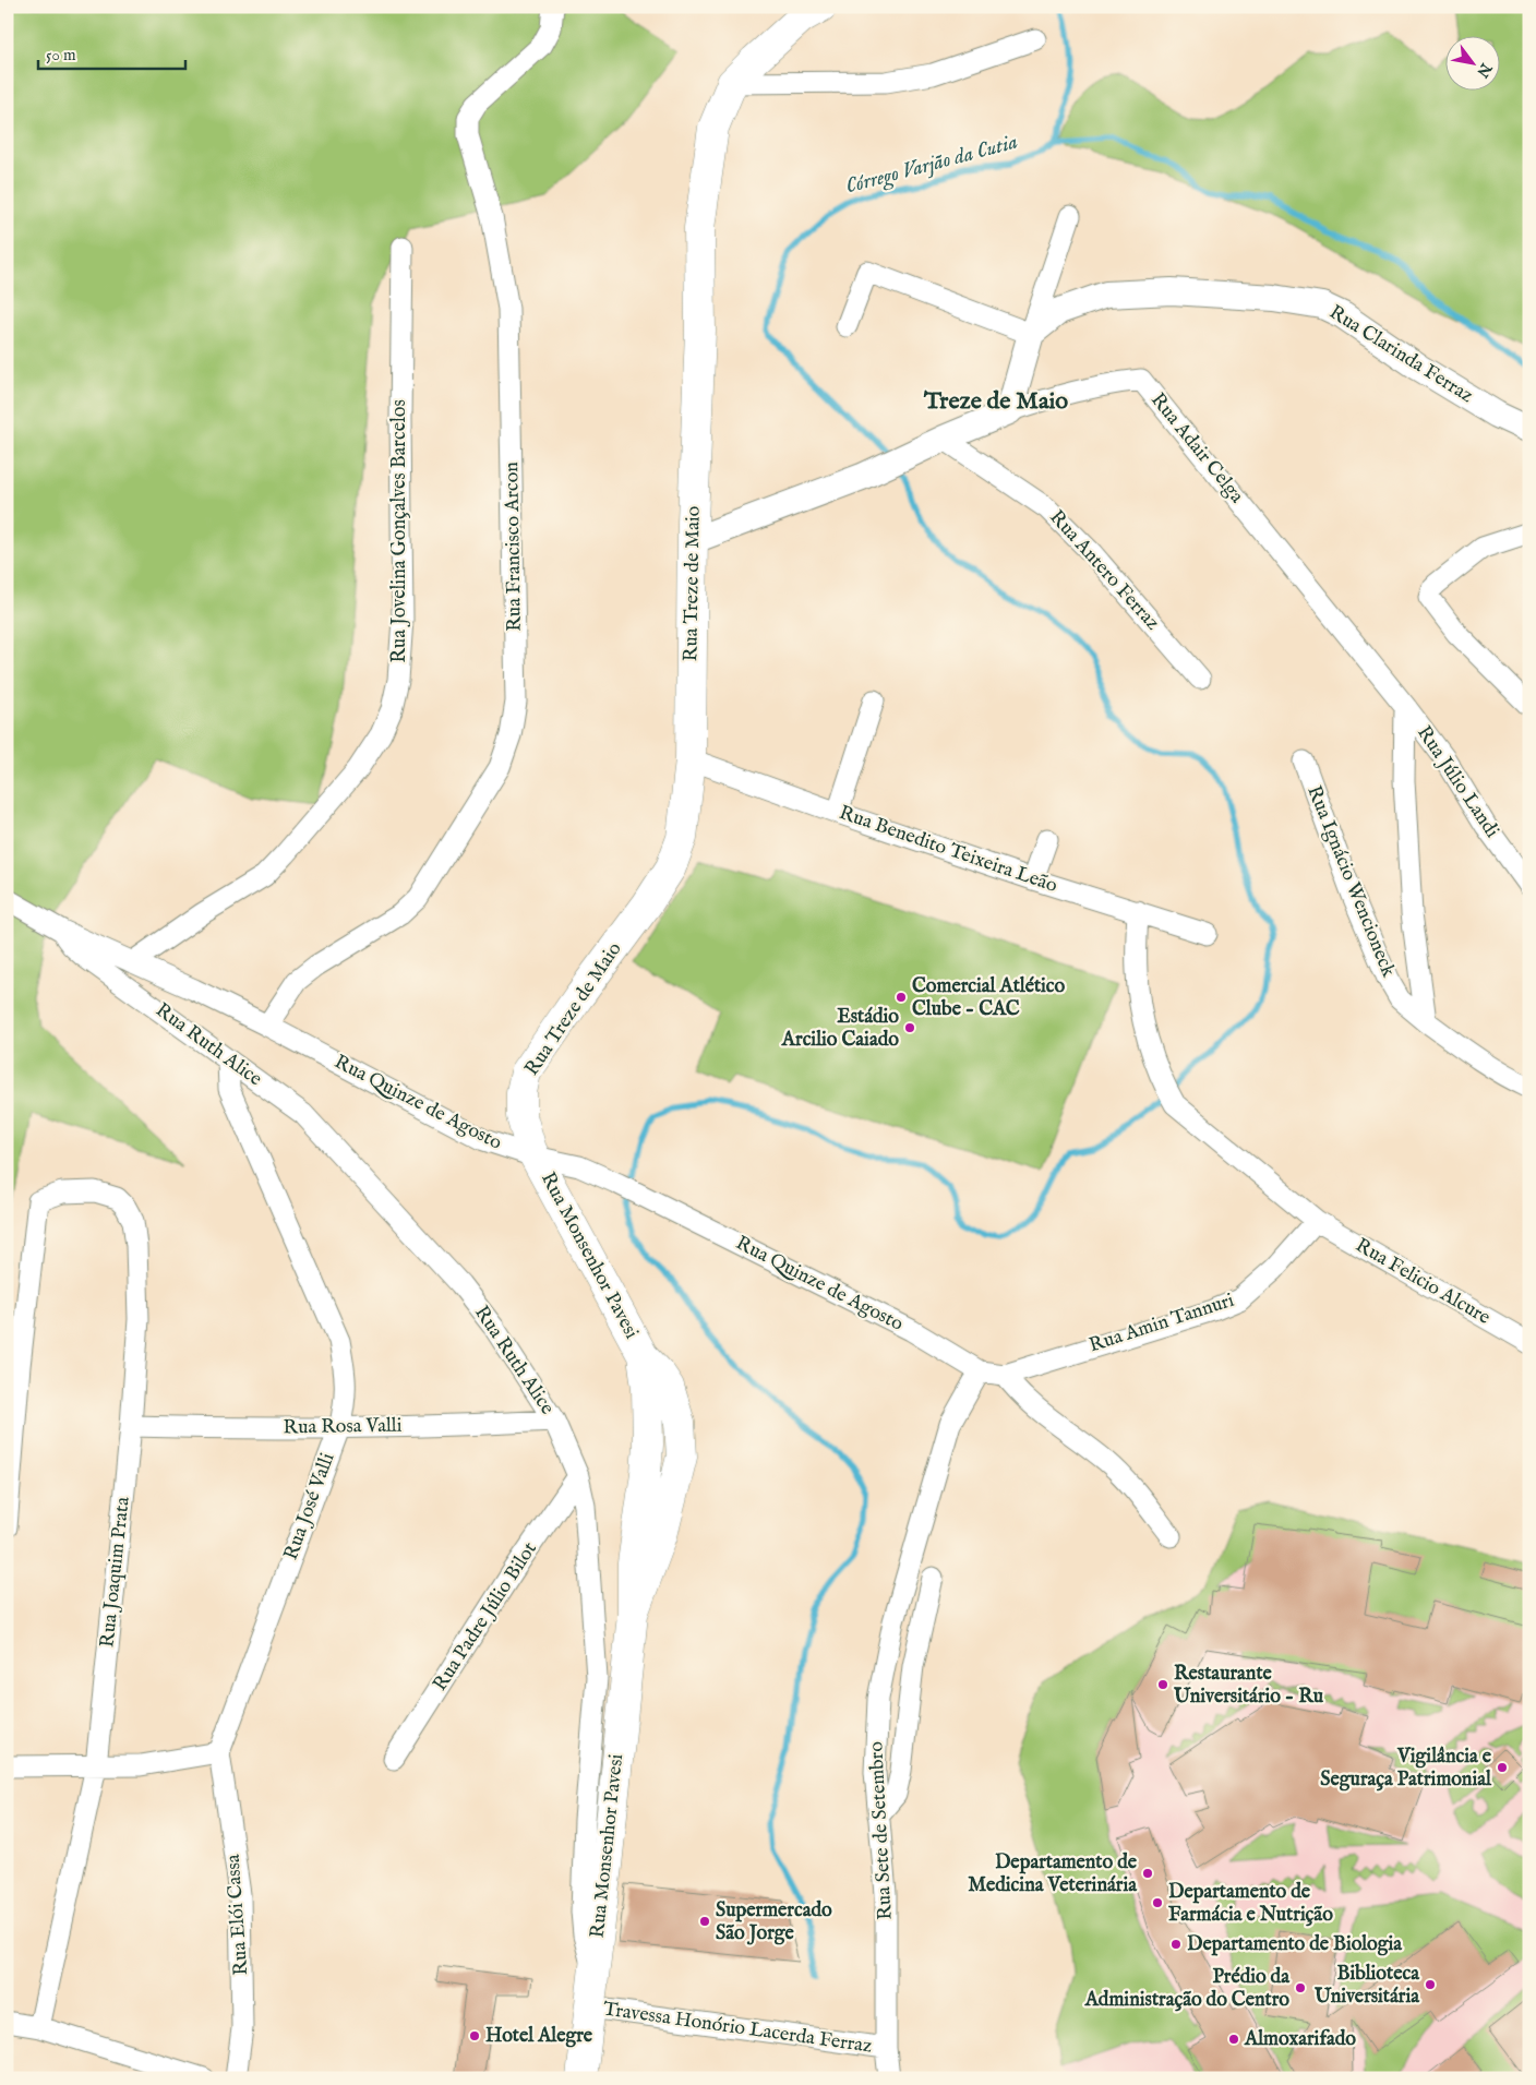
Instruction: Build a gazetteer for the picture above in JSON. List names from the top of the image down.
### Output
{
  "streets": {
    "highway": ["Rua Treze de Maio", "Rua Monsenhor Pavesi"],
    "street": [
      "Rua Clarinda Ferraz",
      "Rua Adair Celga",
      "Rua Jovelina Gonçalves Barcelos",
      "Rua Francisco Arcon",
      "Rua Antero Ferraz",
      "Rua Júlio Landi",
      "Rua Benedito Teixeira Leão",
      "Rua Ignácio Wencioneck",
      "Rua Ruth Alice",
      "Rua Quinze de Agosto",
      "Rua Felicio Alcure",
      "Rua Amin Tannuri",
      "Rua Rosa Valli",
      "Rua José Valli",
      "Rua Joaquim Prata",
      "Rua Padre Júlio Bilot",
      "Rua Sete de Setembro",
      "Rua Elói Cassa",
      "Travessa Honório Lacerda Ferraz"
    ]
  },
  "crossings": [
    ["Rua Adair Celga", "Rua Antero Ferraz"],
    ["Rua Adair Celga", "Rua Treze de Maio"],
    ["Rua Adair Celga", "Rua Júlio Landi"],
    ["Rua Jovelina Gonçalves Barcelos", "Rua Quinze de Agosto"],
    ["Rua Francisco Arcon", "Rua Quinze de Agosto"],
    ["Rua Treze de Maio", "Rua Benedito Teixeira Leão"],
    ["Rua Treze de Maio", "Rua Quinze de Agosto"],
    ["Rua Treze de Maio", "Rua Monsenhor Pavesi"],
    ["Rua Benedito Teixeira Leão", "Rua Felicio Alcure"],
    ["Rua Ruth Alice", "Rua Quinze de Agosto"],
    ["Rua Ruth Alice", "Rua Monsenhor Pavesi"],
    ["Rua Ruth Alice", "Rua Rosa Valli"],
    ["Rua Ruth Alice", "Rua José Valli"],
    ["Rua Ruth Alice", "Rua Padre Júlio Bilot"],
    ["Rua Quinze de Agosto", "Rua Monsenhor Pavesi"],
    ["Rua Quinze de Agosto", "Rua Amin Tannuri"],
    ["Rua Quinze de Agosto", "Rua Sete de Setembro"],
    ["Rua Monsenhor Pavesi", "Travessa Honório Lacerda Ferraz"],
    ["Rua Felicio Alcure", "Rua Amin Tannuri"],
    ["Rua Amin Tannuri", "Rua Sete de Setembro"],
    ["Rua Rosa Valli", "Rua José Valli"],
    ["Rua Rosa Valli", "Rua Joaquim Prata"],
    ["Rua José Valli", "Rua Elói Cassa"],
    ["Rua Sete de Setembro", "Travessa Honório Lacerda Ferraz"]
  ],
  "districts": ["Treze de Maio"],
  "water": ["Córrego Varjão da Cutia"],
  "places": [
    "Comercial Atlético Clube - CAC",
    "Estádio Arcilio Caiado",
    "Restaurante Universitário - Ru",
    "Vigilância e Seguraça Patrimonial",
    "Departamento de Medicina Veterinária",
    "Departamento de Farmácia e Nutrição",
    "Supermercado São Jorge",
    "Departamento de Biologia",
    "Biblioteca Universitária",
    "Prédio da Administração do Centro",
    "Hotel Alegre",
    "Almoxarifado"
  ],
  "scale_bar": "50 m",
  "north": "bottom right"
}
